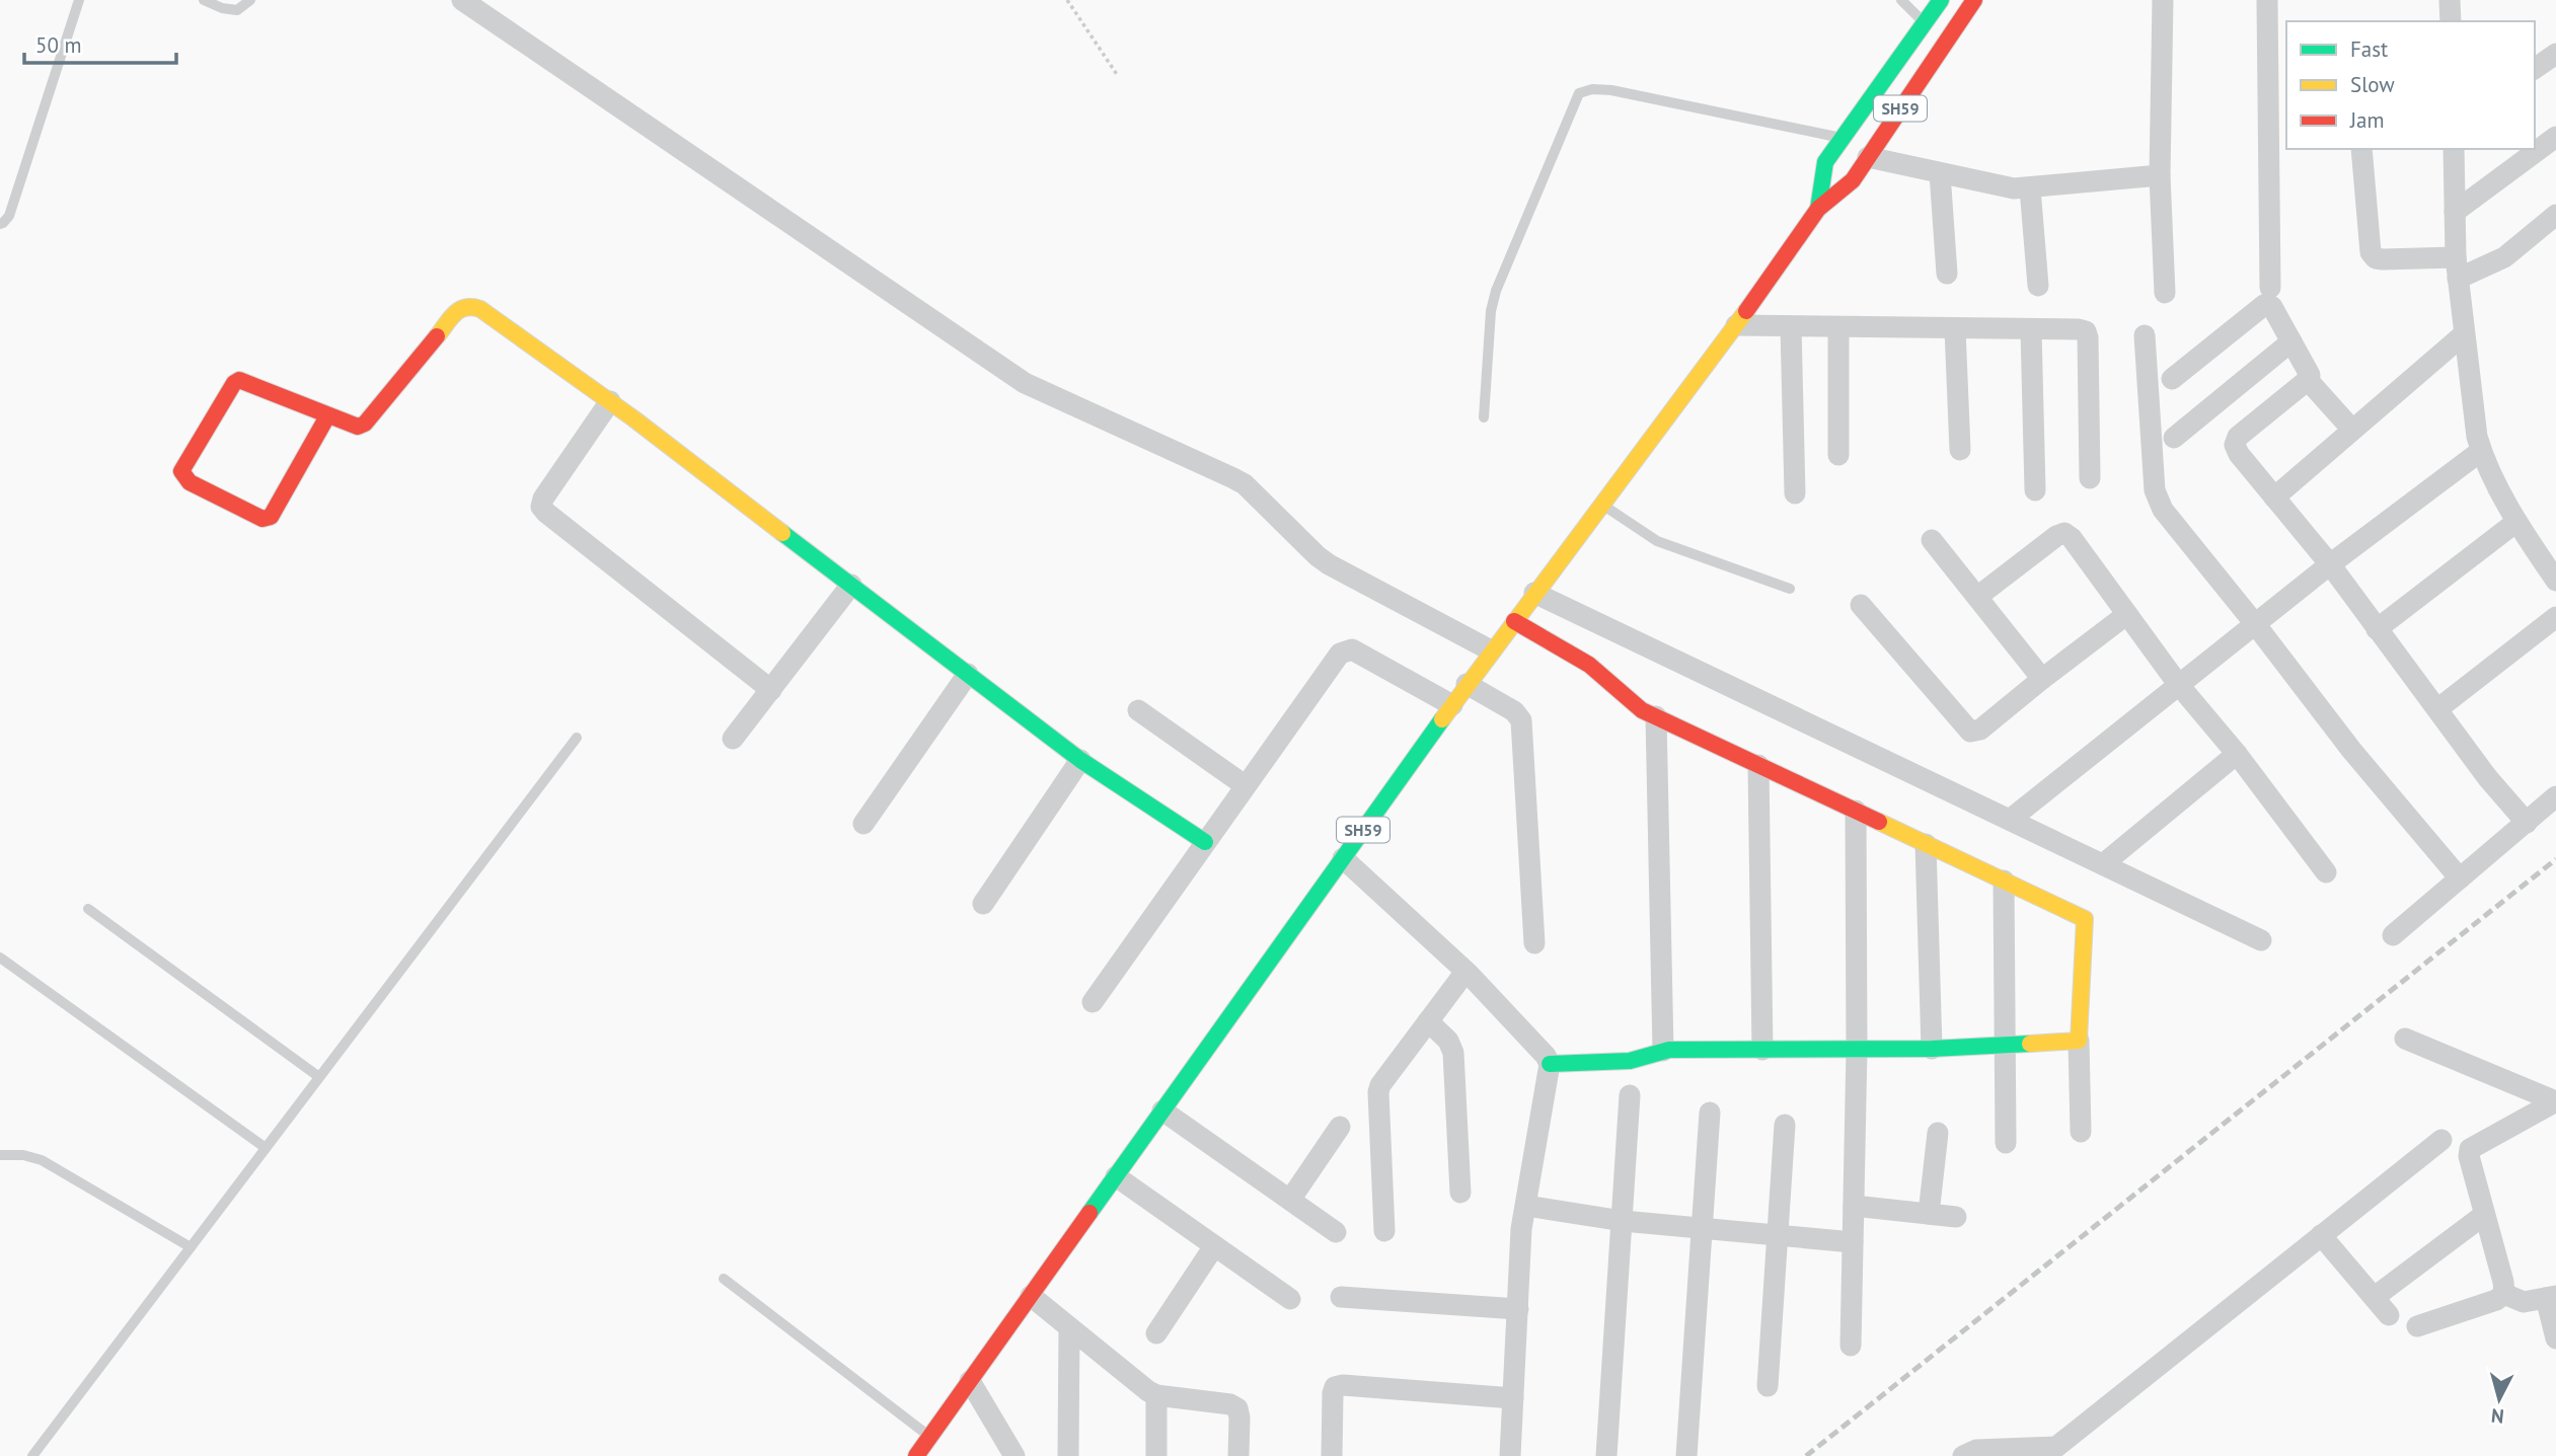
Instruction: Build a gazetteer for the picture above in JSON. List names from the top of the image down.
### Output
{
  "streets": {
    "street": ["SH59"]
  },
  "legend": ["Fast", "Slow", "Jam"],
  "scale_bar": "50 m",
  "north": "bottom"
}
